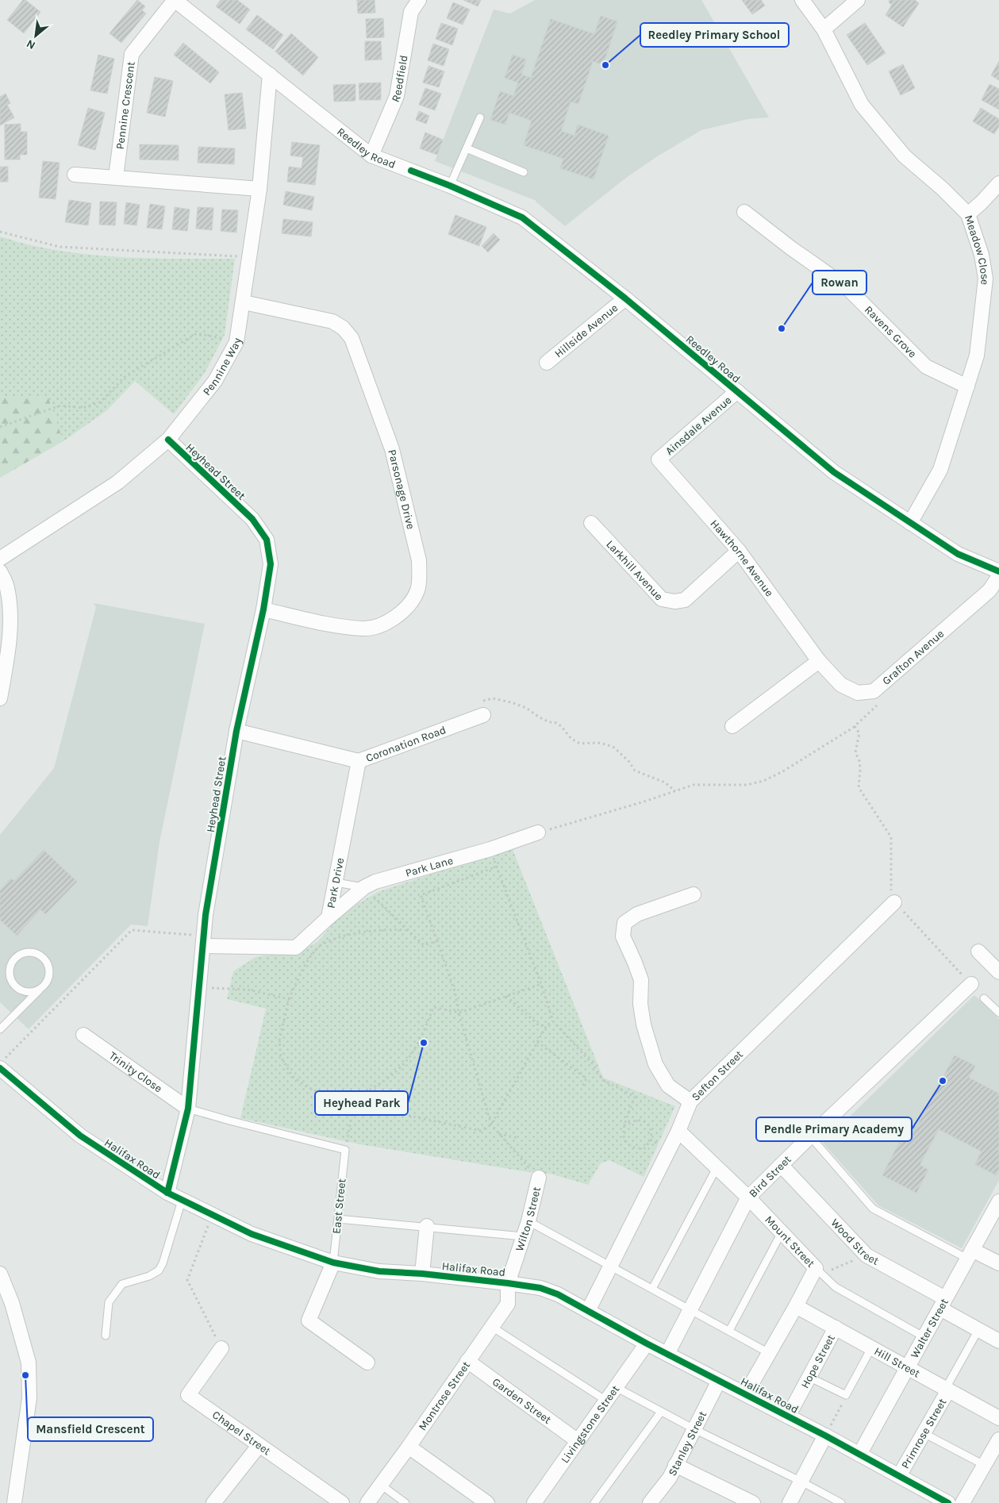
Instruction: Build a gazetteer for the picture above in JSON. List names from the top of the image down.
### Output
{
  "streets": {
    "street": [
      "Reedfield",
      "Pennine Crescent",
      "Reedley Road",
      "Meadow Close",
      "Hillside Avenue",
      "Ravens Grove",
      "Pennine Way",
      "Ainsdale Avenue",
      "Heyhead Street",
      "Parsonage Drive",
      "Hawthorne Avenue",
      "Larkhill Avenue",
      "Grafton Avenue",
      "Coronation Road",
      "Park Lane",
      "Park Drive",
      "Trinity Close",
      "Sefton Street",
      "Halifax Road",
      "Bird Street",
      "Wilton Street",
      "Wood Street",
      "Mount Street",
      "Walter Street",
      "Hope Street",
      "Hill Street",
      "Montrose Street",
      "Garden Street",
      "Livingstone Street",
      "Chapel Street",
      "Primrose Street",
      "Stanley Street"
    ],
    "lane": ["East Street"]
  },
  "crossings": [
    ["Reedfield", "Reedley Road"],
    ["Pennine Crescent", "Reedley Road"],
    ["Reedley Road", "Meadow Close"],
    ["Reedley Road", "Hillside Avenue"],
    ["Reedley Road", "Pennine Way"],
    ["Reedley Road", "Ainsdale Avenue"],
    ["Meadow Close", "Ravens Grove"],
    ["Pennine Way", "Heyhead Street"],
    ["Pennine Way", "Parsonage Drive"],
    ["Ainsdale Avenue", "Hawthorne Avenue"],
    ["Heyhead Street", "Parsonage Drive"],
    ["Heyhead Street", "Coronation Road"],
    ["Heyhead Street", "Park Drive"],
    ["Heyhead Street", "Trinity Close"],
    ["Heyhead Street", "Halifax Road"],
    ["Hawthorne Avenue", "Larkhill Avenue"],
    ["Hawthorne Avenue", "Grafton Avenue"],
    ["Coronation Road", "Park Drive"],
    ["Park Lane", "Park Drive"],
    ["Sefton Street", "Halifax Road"],
    ["Sefton Street", "Mount Street"],
    ["Halifax Road", "Bird Street"],
    ["Halifax Road", "East Street"],
    ["Halifax Road", "Wilton Street"],
    ["Halifax Road", "Mount Street"],
    ["Halifax Road", "Walter Street"],
    ["Halifax Road", "Hope Street"],
    ["Halifax Road", "Montrose Street"],
    ["Halifax Road", "Livingstone Street"],
    ["Halifax Road", "Primrose Street"],
    ["Halifax Road", "Stanley Street"],
    ["Bird Street", "Wood Street"],
    ["Bird Street", "Mount Street"],
    ["Wilton Street", "Montrose Street"],
    ["Wood Street", "Walter Street"],
    ["Mount Street", "Hill Street"],
    ["Walter Street", "Hill Street"],
    ["Hope Street", "Hill Street"],
    ["Hill Street", "Primrose Street"],
    ["Montrose Street", "Garden Street"],
    ["Garden Street", "Livingstone Street"]
  ],
  "places": [
    "Reedley Primary School",
    "Rowan",
    "Heyhead Park",
    "Pendle Primary Academy",
    "Mansfield Crescent"
  ],
  "north": "bottom left"
}
